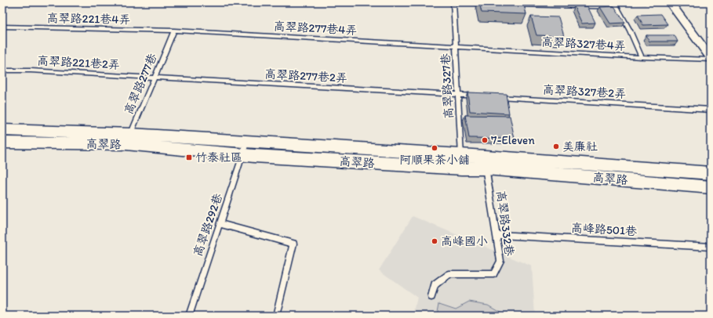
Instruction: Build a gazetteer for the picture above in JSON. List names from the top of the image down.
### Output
{
  "streets": {
    "street": ["高翠路"],
    "lane": [
      "高翠路221巷4弄",
      "高翠路277巷4弄",
      "高翠路327巷4弄",
      "高翠路221巷2弄",
      "高翠路277巷2弄",
      "高翠路277巷",
      "高翠路327巷",
      "高翠路327巷2弄",
      "高翠路332巷",
      "高翠路292巷",
      "高峰路501巷"
    ]
  },
  "crossings": [
    ["高翠路221巷4弄", "高翠路277巷4弄"],
    ["高翠路221巷4弄", "高翠路277巷"],
    ["高翠路277巷4弄", "高翠路327巷4弄"],
    ["高翠路277巷4弄", "高翠路277巷"],
    ["高翠路277巷4弄", "高翠路327巷"],
    ["高翠路327巷4弄", "高翠路327巷"],
    ["高翠路221巷2弄", "高翠路277巷2弄"],
    ["高翠路221巷2弄", "高翠路277巷"],
    ["高翠路277巷2弄", "高翠路277巷"],
    ["高翠路277巷2弄", "高翠路327巷"],
    ["高翠路277巷", "高翠路"],
    ["高翠路327巷", "高翠路"],
    ["高翠路", "高翠路332巷"],
    ["高翠路", "高翠路292巷"],
    ["高翠路332巷", "高峰路501巷"]
  ],
  "places": {
    "other": [
      "7-Eleven",
      "美廉社",
      "阿順果茶小舖",
      "高峰國小"
    ],
    "transit": ["竹泰社區"]
  }
}
